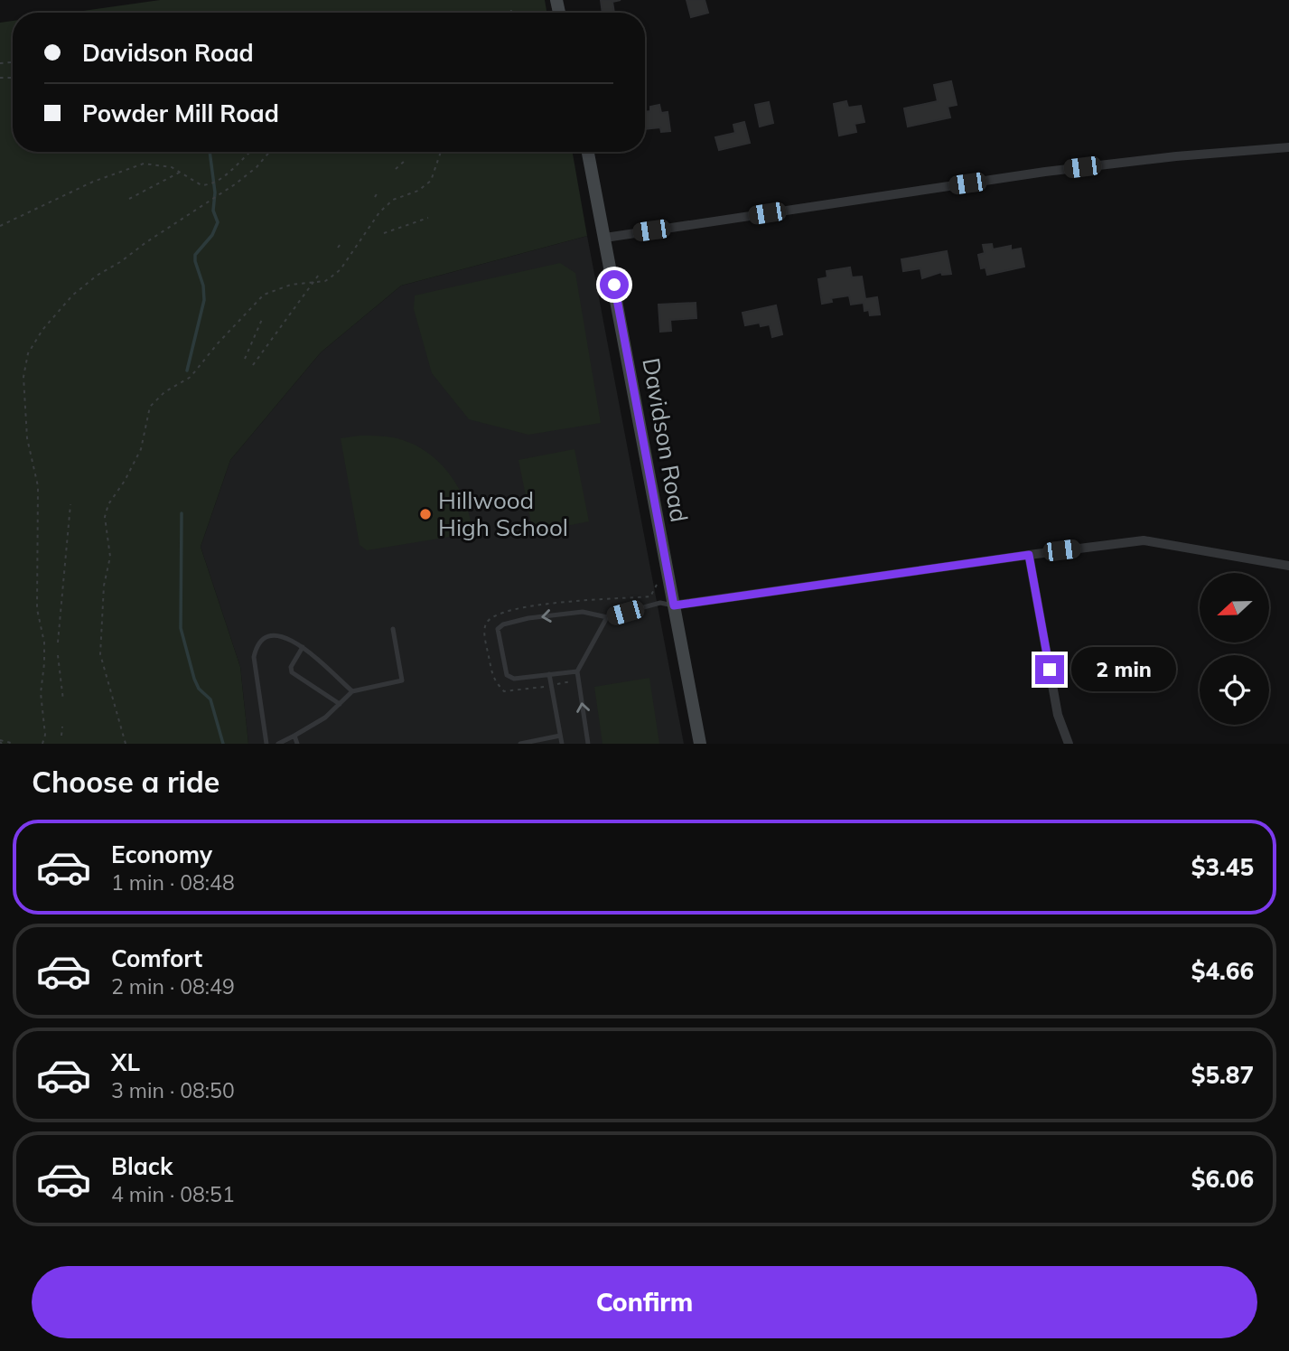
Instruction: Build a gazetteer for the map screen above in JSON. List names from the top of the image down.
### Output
{
  "streets": {
    "street": ["Davidson Road"]
  },
  "places": ["Hillwood High School"],
  "north": "left",
  "page": {
    "banner": ["Davidson Road", "Powder Mill Road"],
    "bubble": "2 min",
    "heading": "Choose a ride",
    "list": [
      {
        "name": "Economy",
        "note": "1 min · 08:48",
        "value": "$3.45"
      },
      {
        "name": "Comfort",
        "note": "2 min · 08:49",
        "value": "$4.66"
      },
      {
        "name": "XL",
        "note": "3 min · 08:50",
        "value": "$5.87"
      },
      {
        "name": "Black",
        "note": "4 min · 08:51",
        "value": "$6.06"
      }
    ],
    "buttons": "Confirm"
  }
}
